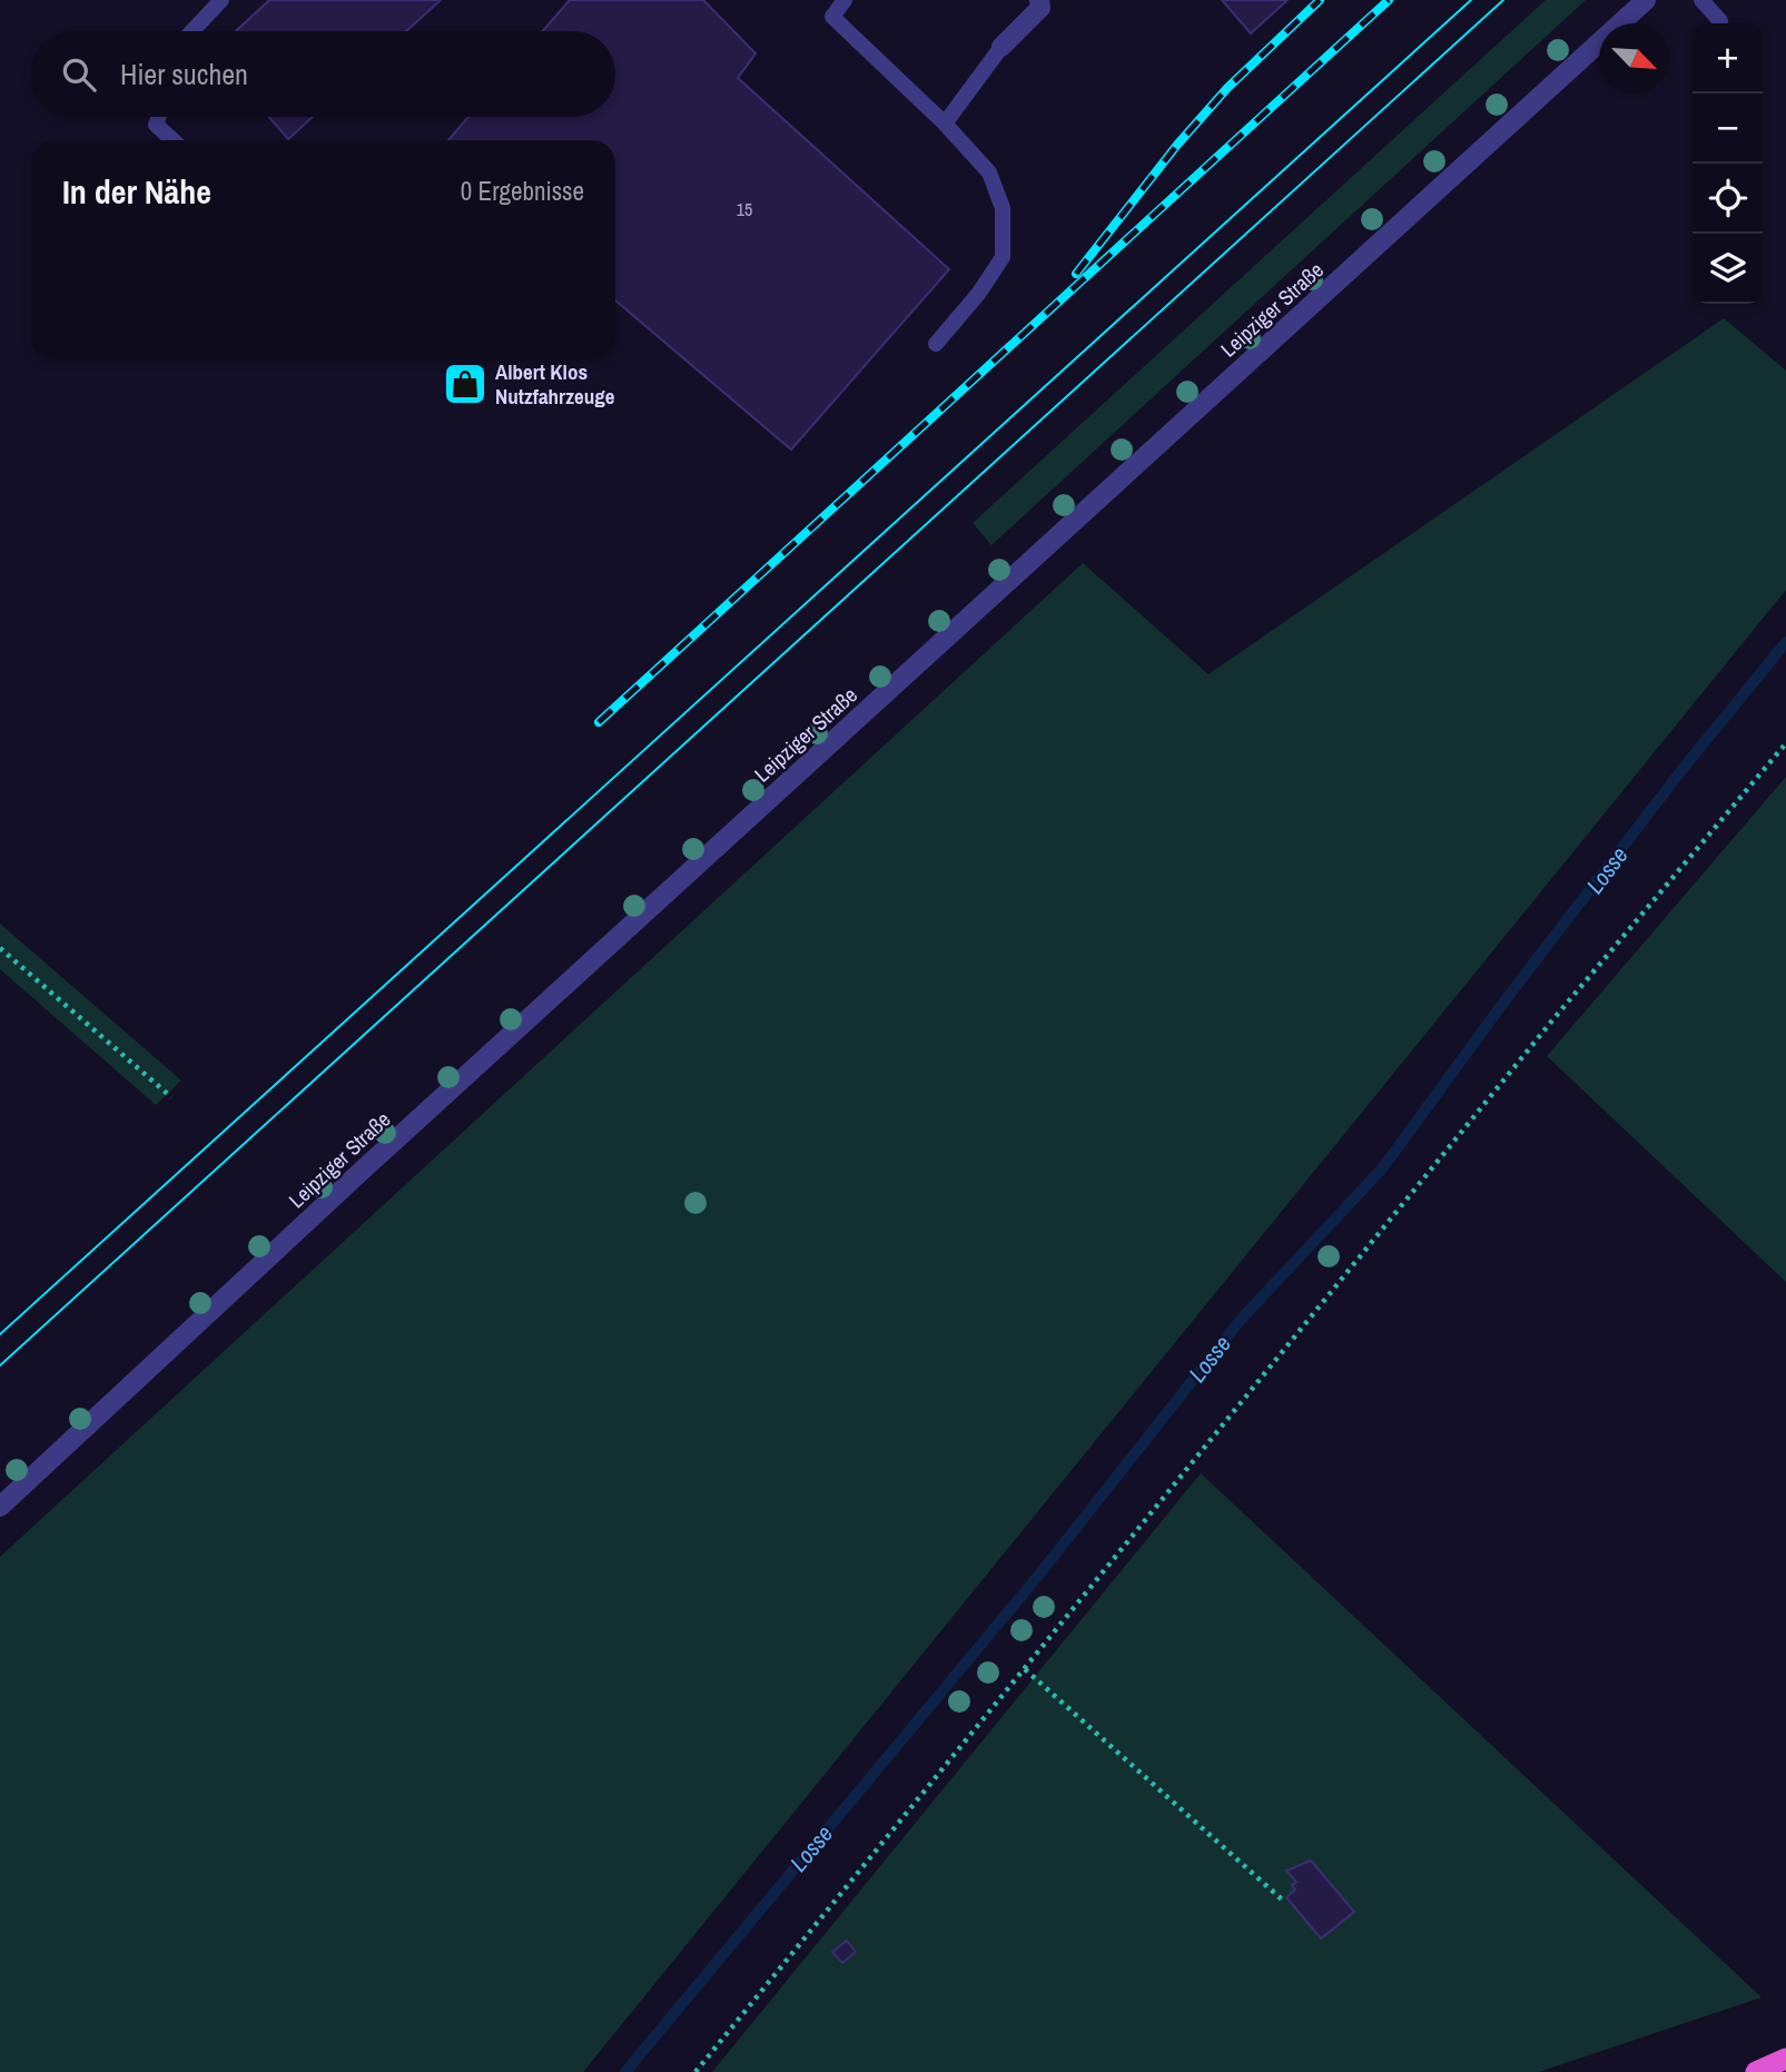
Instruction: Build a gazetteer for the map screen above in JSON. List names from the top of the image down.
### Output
{
  "streets": {
    "street": ["Leipziger Straße"]
  },
  "water": ["Losse"],
  "places": {
    "shop": ["Albert Klos Nutzfahrzeuge"]
  },
  "house_numbers": ["15"],
  "north": "bottom right",
  "page": {
    "map_buttons": ["+", "−"],
    "search": "Hier suchen",
    "heading": ["In der Nähe", "0 Ergebnisse"]
  }
}
